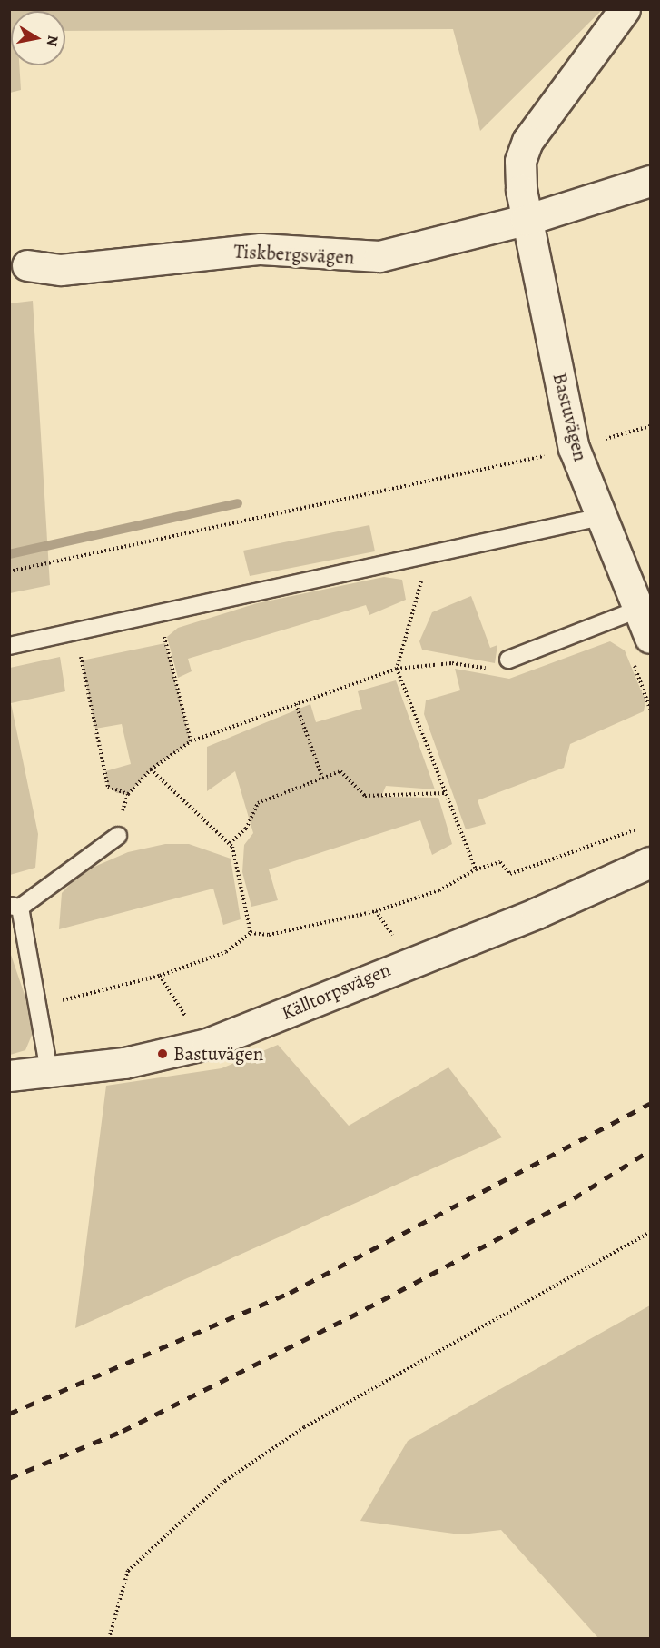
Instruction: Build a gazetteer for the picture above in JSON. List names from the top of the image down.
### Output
{
  "streets": {
    "street": ["Tiskbergsvägen", "Bastuvägen", "Källtorpsvägen"]
  },
  "crossings": [
    ["Tiskbergsvägen", "Bastuvägen"]
  ],
  "places": ["Bastuvägen"],
  "north": "right"
}
